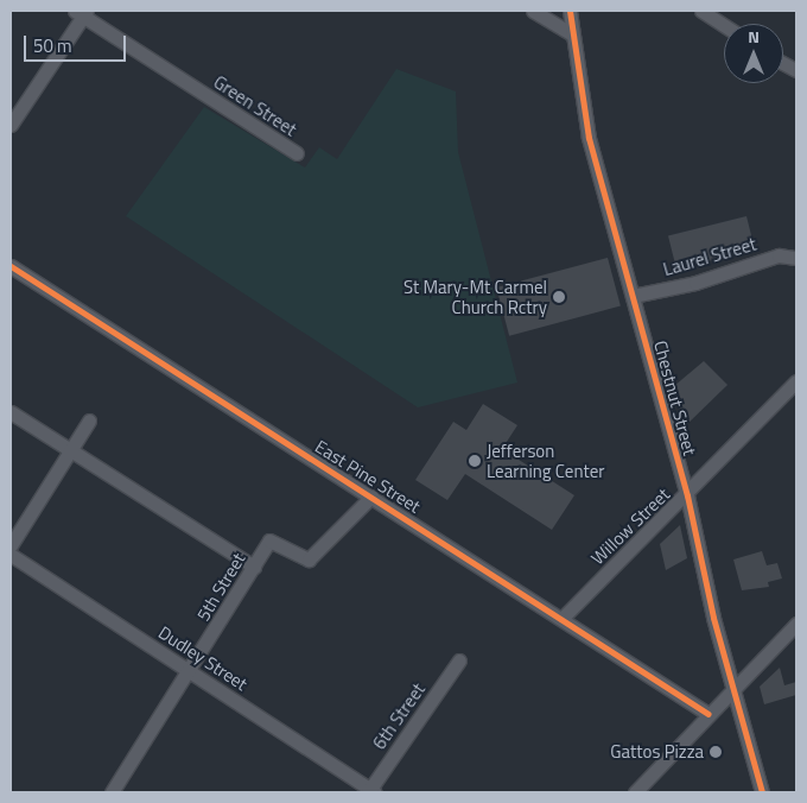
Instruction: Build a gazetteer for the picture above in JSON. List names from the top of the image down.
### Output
{
  "streets": {
    "street": [
      "Green Street",
      "Laurel Street",
      "Chestnut Street",
      "East Pine Street",
      "Willow Street",
      "5th Street",
      "Dudley Street",
      "6th Street"
    ]
  },
  "crossings": [
    ["Laurel Street", "Chestnut Street"],
    ["Chestnut Street", "Willow Street"],
    ["East Pine Street", "Willow Street"],
    ["East Pine Street", "5th Street"],
    ["5th Street", "Dudley Street"],
    ["Dudley Street", "6th Street"]
  ],
  "places": ["St Mary-Mt Carmel Church Rctry", "Jefferson Learning Center", "Gattos Pizza"],
  "scale_bar": "50 m",
  "north": "top"
}
